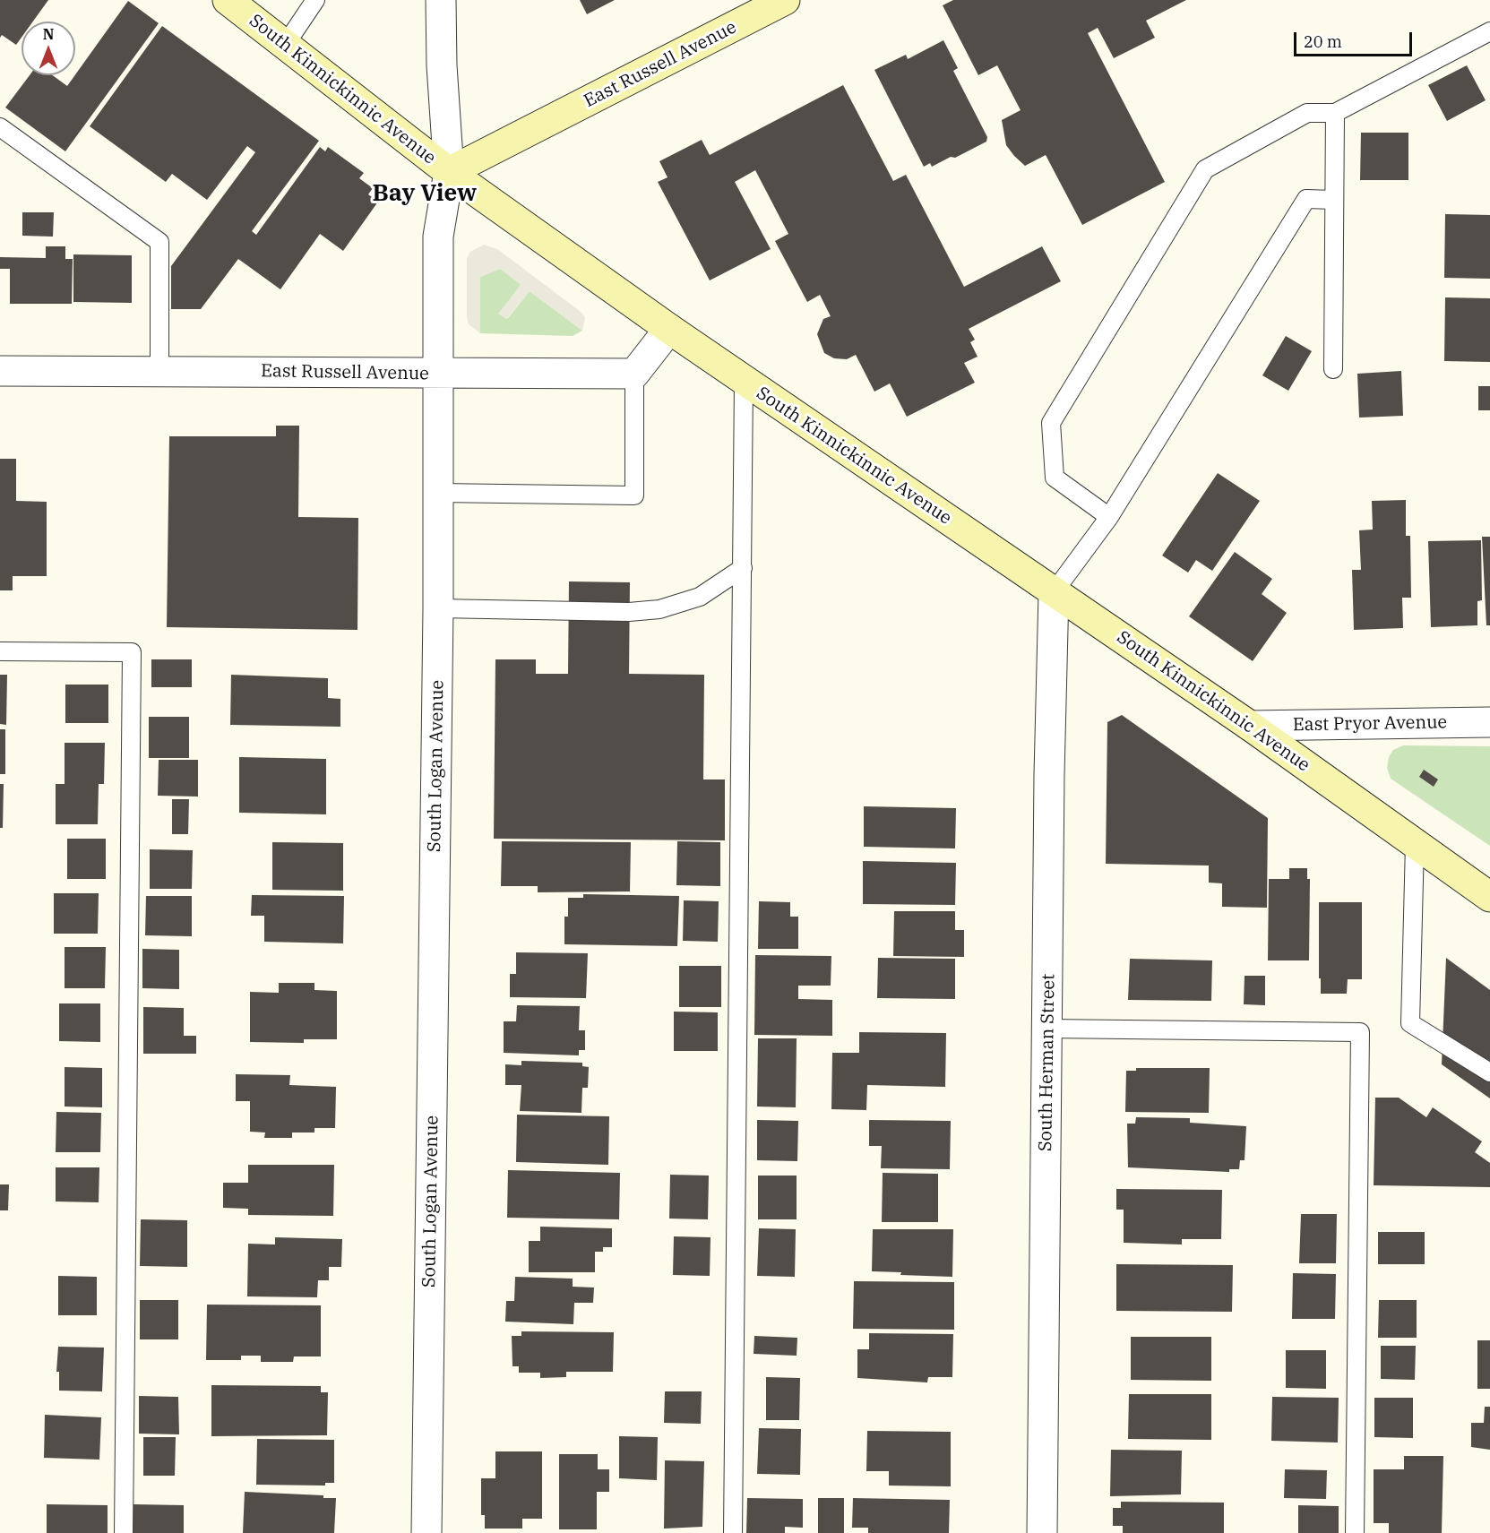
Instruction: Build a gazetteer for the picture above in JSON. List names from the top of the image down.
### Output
{
  "streets": {
    "main road": ["East Russell Avenue", "South Kinnickinnic Avenue"],
    "street": ["East Pryor Avenue", "South Logan Avenue", "South Herman Street"]
  },
  "crossings": [
    ["East Russell Avenue", "South Kinnickinnic Avenue"],
    ["East Russell Avenue", "South Logan Avenue"],
    ["South Kinnickinnic Avenue", "East Pryor Avenue"],
    ["South Kinnickinnic Avenue", "South Logan Avenue"],
    ["South Kinnickinnic Avenue", "South Herman Street"]
  ],
  "districts": ["Bay View"],
  "scale_bar": "20 m",
  "north": "top"
}
